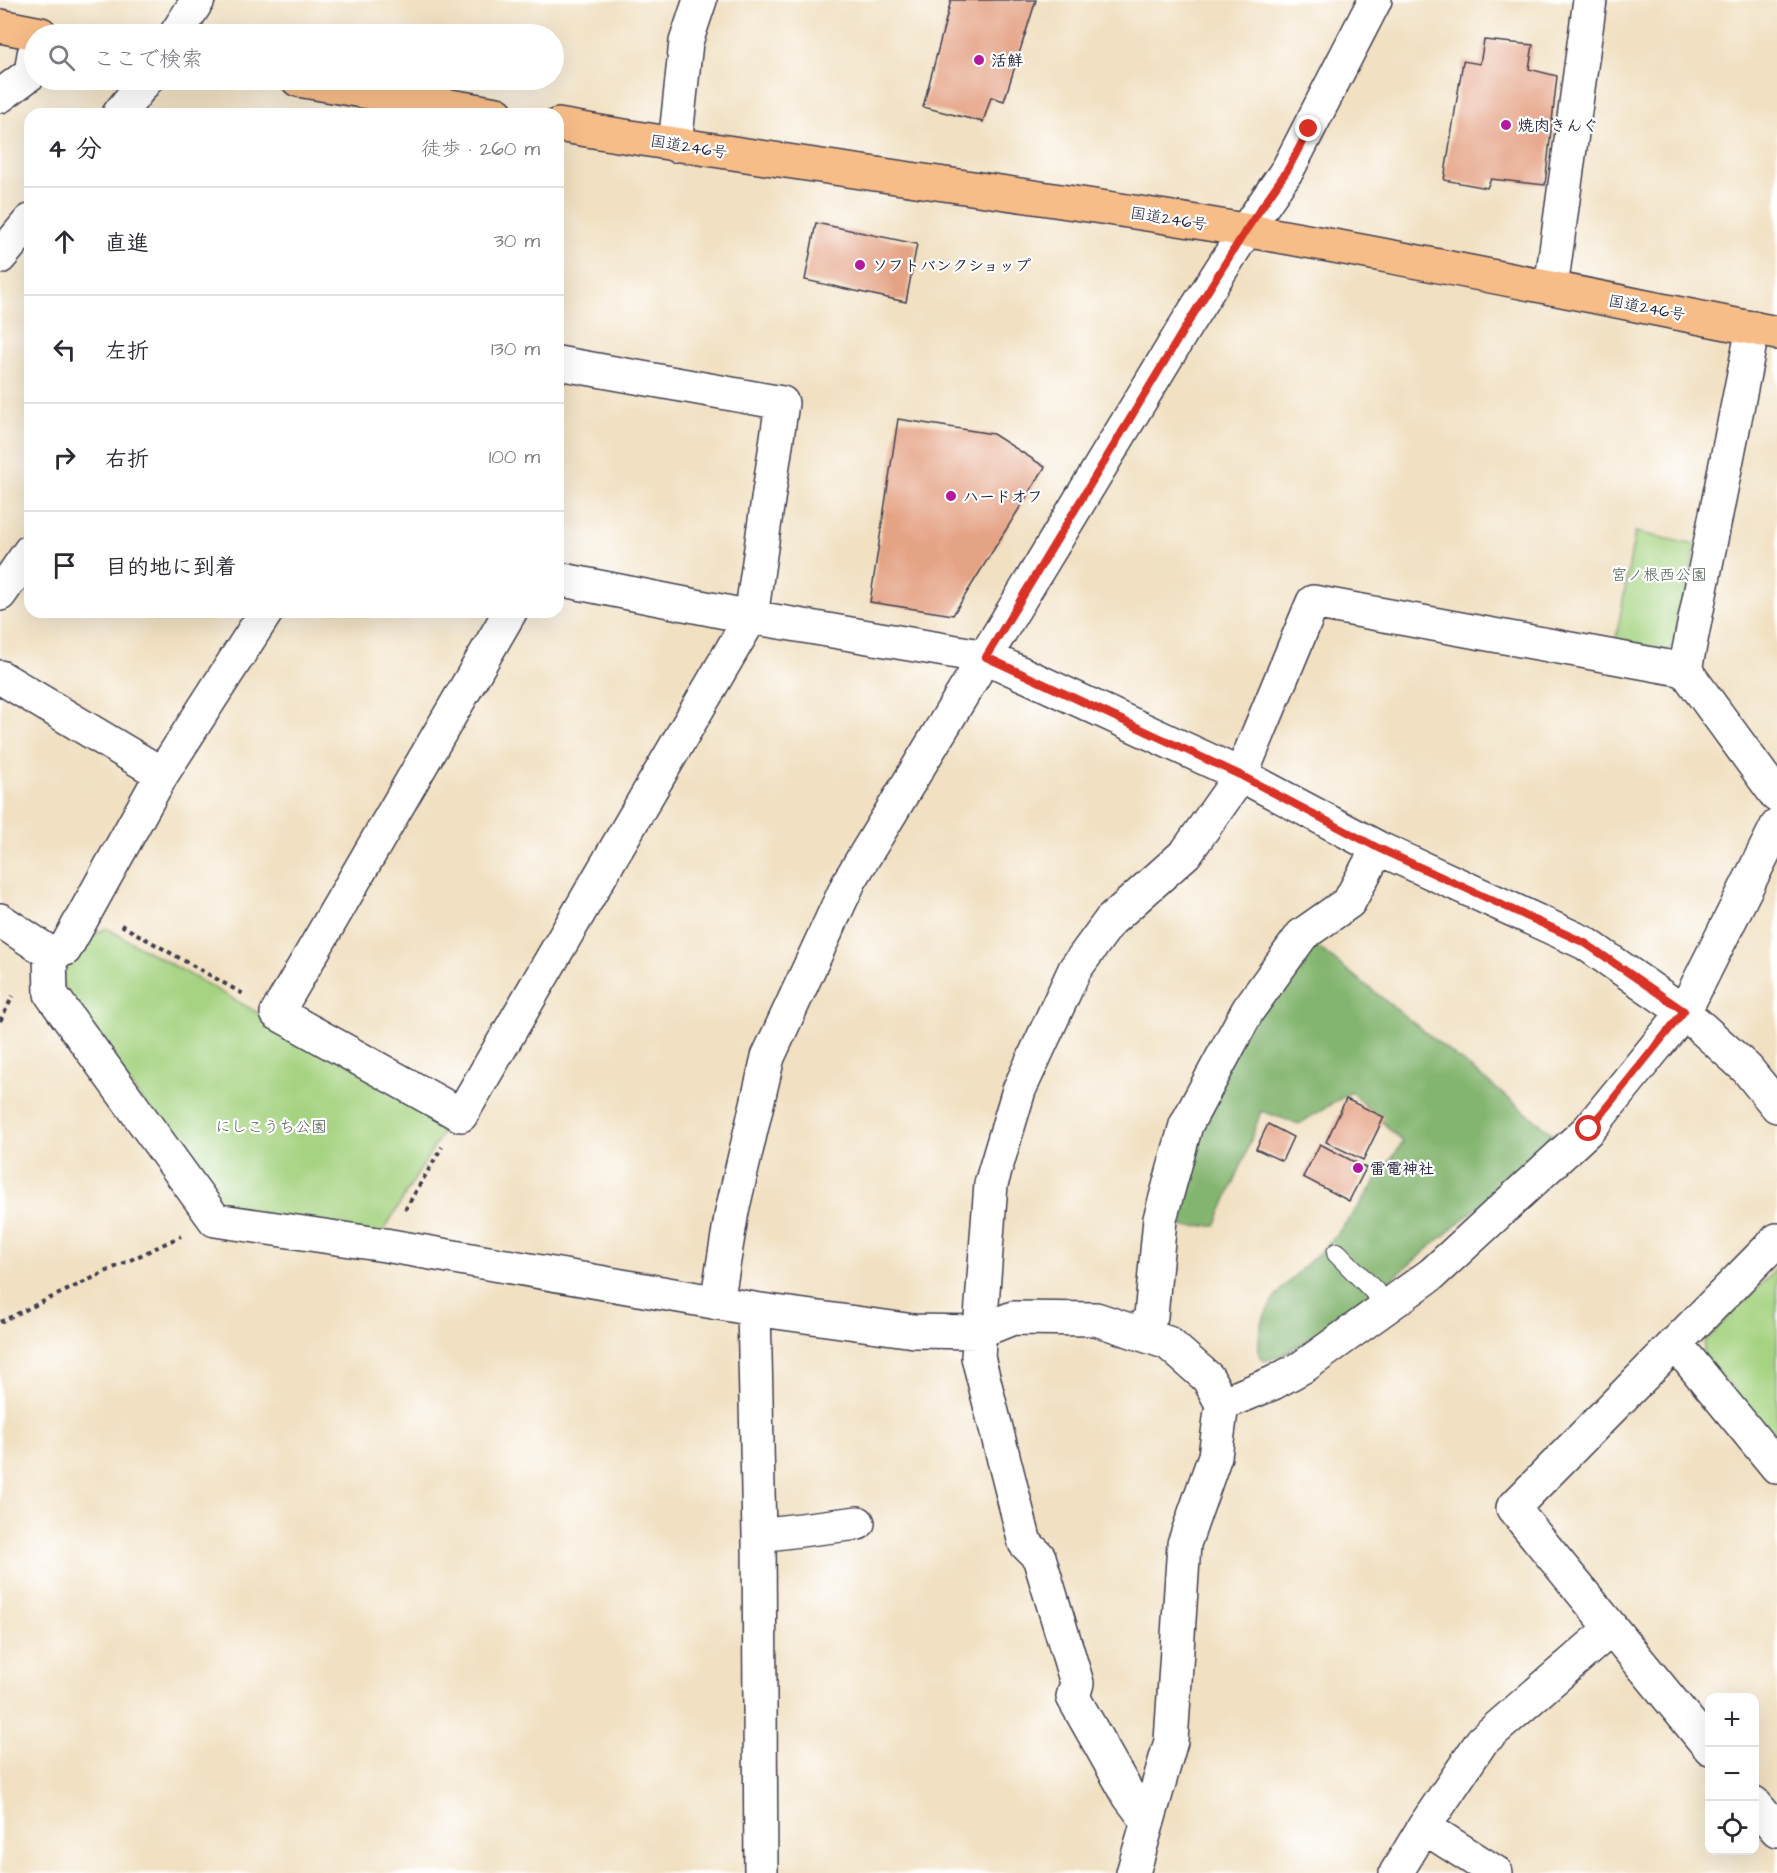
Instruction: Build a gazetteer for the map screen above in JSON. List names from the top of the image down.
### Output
{
  "streets": {
    "highway": ["国道246号"]
  },
  "parks": ["宮ノ根西公園", "にしこうち公園"],
  "places": [
    "活鮮",
    "焼肉きんぐ",
    "ソフトバンクショップ",
    "ハードオフ",
    "雷電神社"
  ],
  "page": {
    "search": "ここで検索",
    "heading": ["4 分", "徒歩 · 260 m"],
    "list": [
      ["直進", "30 m"],
      ["左折", "130 m"],
      ["右折", "100 m"],
      "目的地に到着"
    ],
    "map_buttons": ["+", "−"]
  }
}
